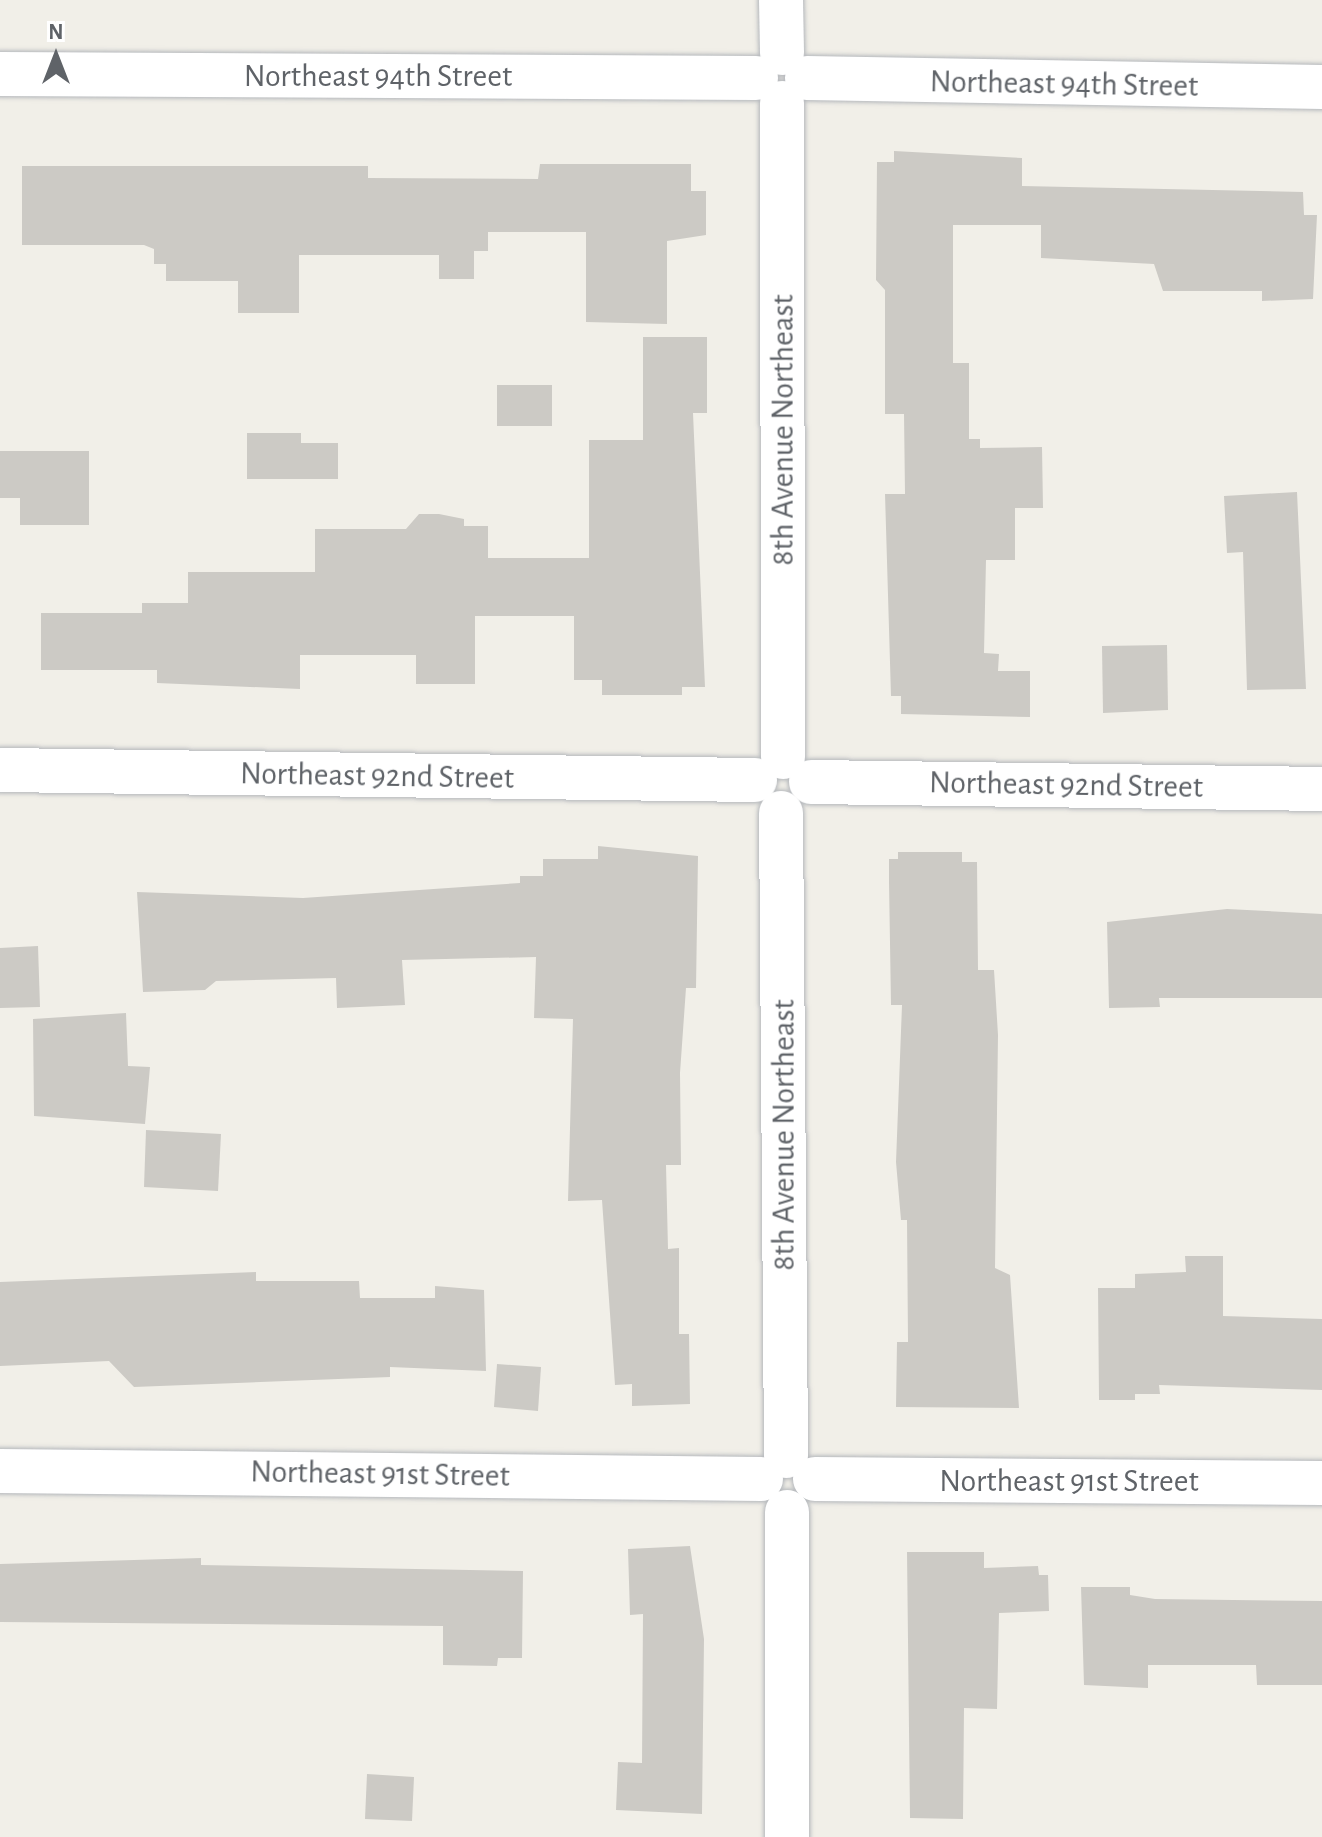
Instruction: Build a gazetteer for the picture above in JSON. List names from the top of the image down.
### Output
{
  "streets": {
    "street": [
      "Northeast 94th Street",
      "8th Avenue Northeast",
      "Northeast 92nd Street",
      "Northeast 91st Street"
    ]
  },
  "crossings": [
    ["Northeast 94th Street", "8th Avenue Northeast"],
    ["8th Avenue Northeast", "Northeast 92nd Street"],
    ["8th Avenue Northeast", "Northeast 91st Street"]
  ],
  "north": "top"
}
